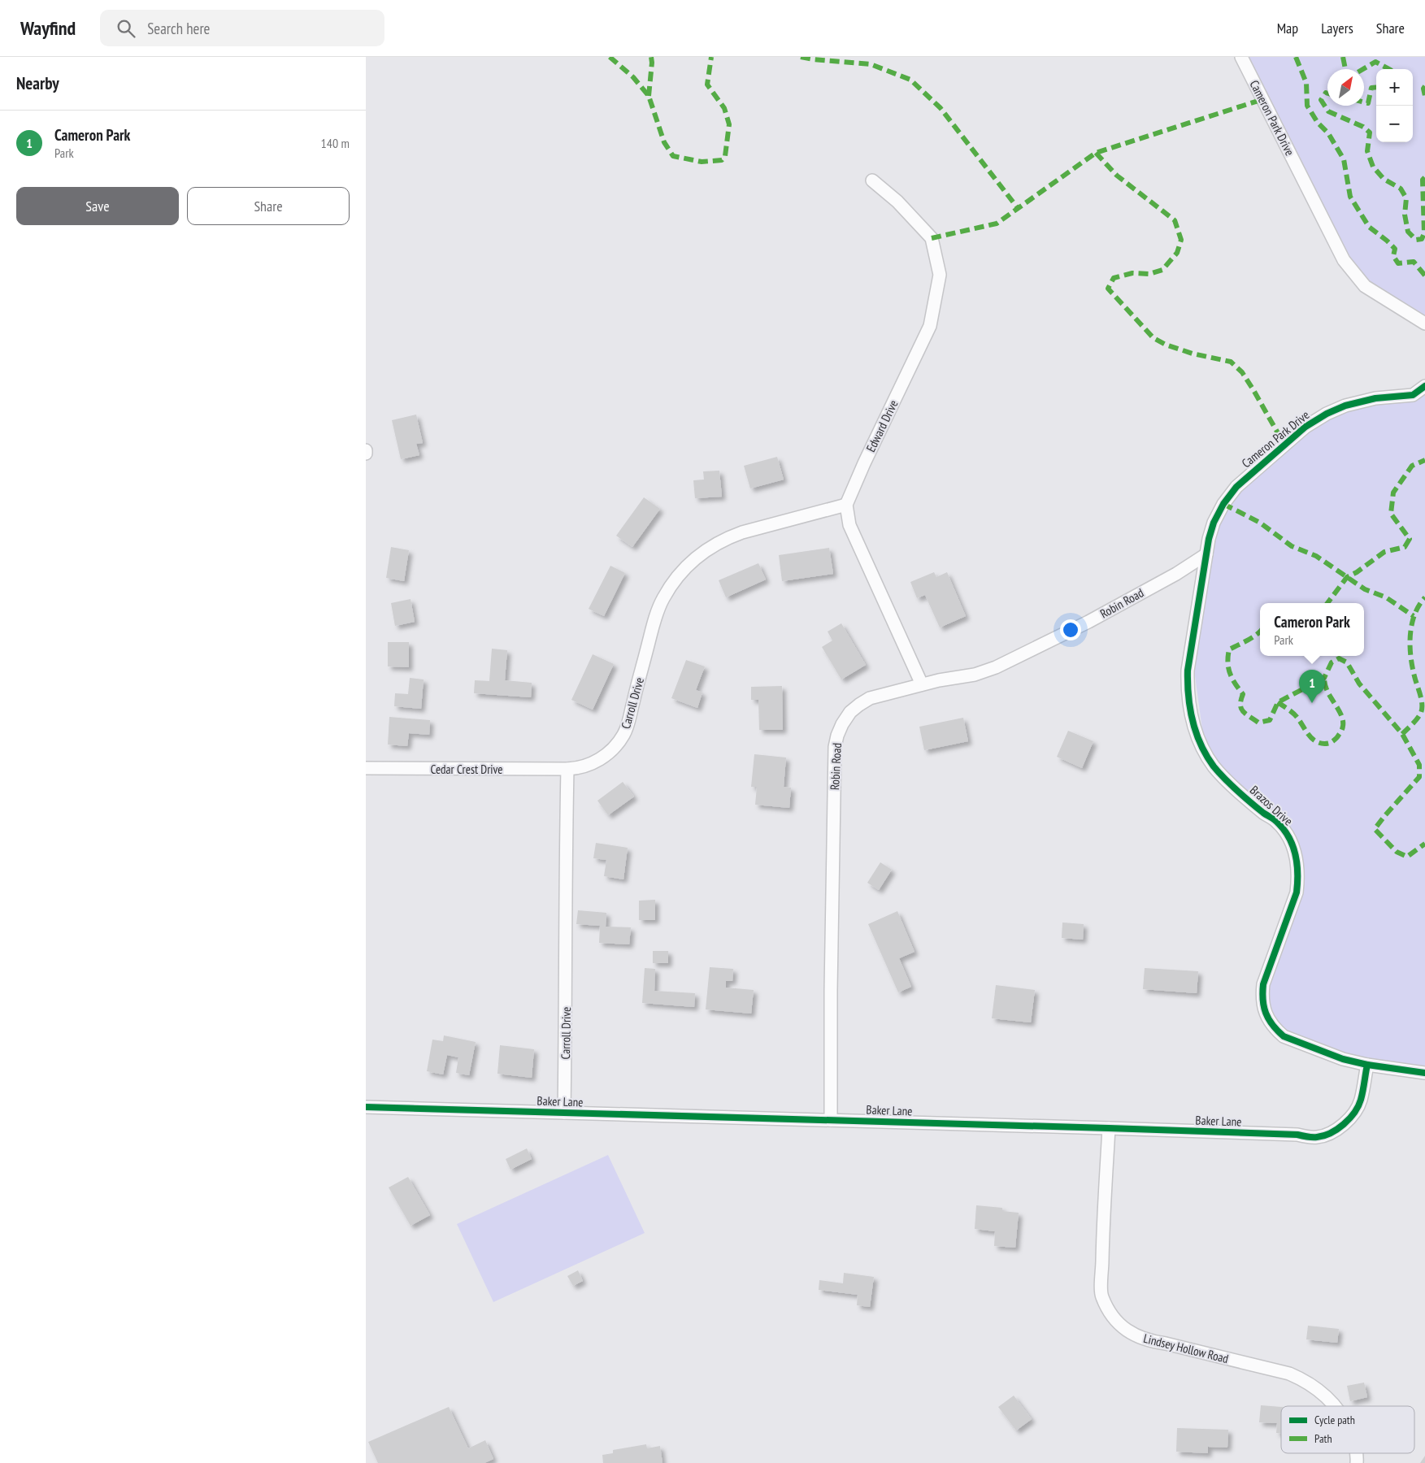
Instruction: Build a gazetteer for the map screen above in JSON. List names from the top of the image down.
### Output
{
  "streets": {
    "street": [
      "Cameron Park Drive",
      "Edward Drive",
      "Robin Road",
      "Carroll Drive",
      "Cedar Crest Drive",
      "Brazos Drive",
      "Baker Lane",
      "Lindsey Hollow Road"
    ]
  },
  "crossings": [
    ["Cameron Park Drive", "Robin Road"],
    ["Cameron Park Drive", "Brazos Drive"],
    ["Edward Drive", "Carroll Drive"],
    ["Robin Road", "Brazos Drive"],
    ["Robin Road", "Baker Lane"],
    ["Carroll Drive", "Cedar Crest Drive"],
    ["Carroll Drive", "Baker Lane"],
    ["Brazos Drive", "Baker Lane"],
    ["Baker Lane", "Lindsey Hollow Road"]
  ],
  "legend": ["Cycle path", "Path"],
  "north": "top right",
  "page": {
    "header": "Wayfind",
    "search": "Search here",
    "nav": ["Map", "Layers", "Share"],
    "heading": "Nearby",
    "map_buttons": ["+", "−"],
    "list": [
      {
        "mark": "1",
        "name": "Cameron Park",
        "note": "Park",
        "value": "140 m"
      }
    ],
    "buttons": ["Save", "Share"],
    "popup": ["Cameron Park", "Park"],
    "pins": "1"
  }
}
